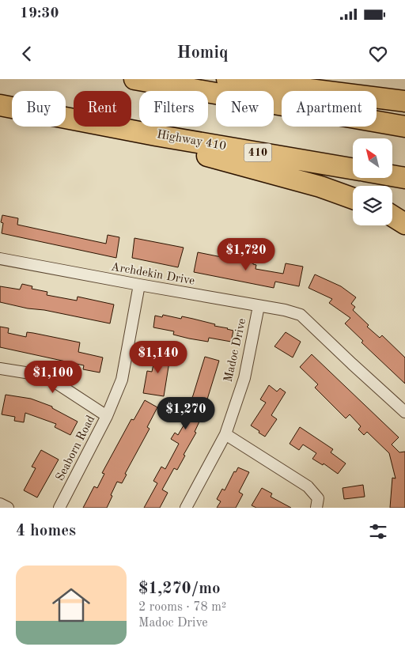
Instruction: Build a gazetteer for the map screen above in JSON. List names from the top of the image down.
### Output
{
  "streets": {
    "highway": ["Highway 410", "410"],
    "street": ["Archdekin Drive", "Madoc Drive", "Seaborn Road"]
  },
  "crossings": [
    ["Archdekin Drive", "Madoc Drive"],
    ["Archdekin Drive", "Seaborn Road"]
  ],
  "north": "top left",
  "page": {
    "status": "19:30",
    "header": "Homiq",
    "chip": [
      "Buy",
      "Rent",
      "Filters",
      "New",
      "Apartment"
    ],
    "price": [
      "$1,720",
      "$1,140",
      "$1,100",
      "$1,270"
    ],
    "heading": "4 homes",
    "list": [
      {
        "name": "$1,270/mo",
        "note": "2 rooms · 78 m² · Madoc Drive"
      }
    ]
  }
}
